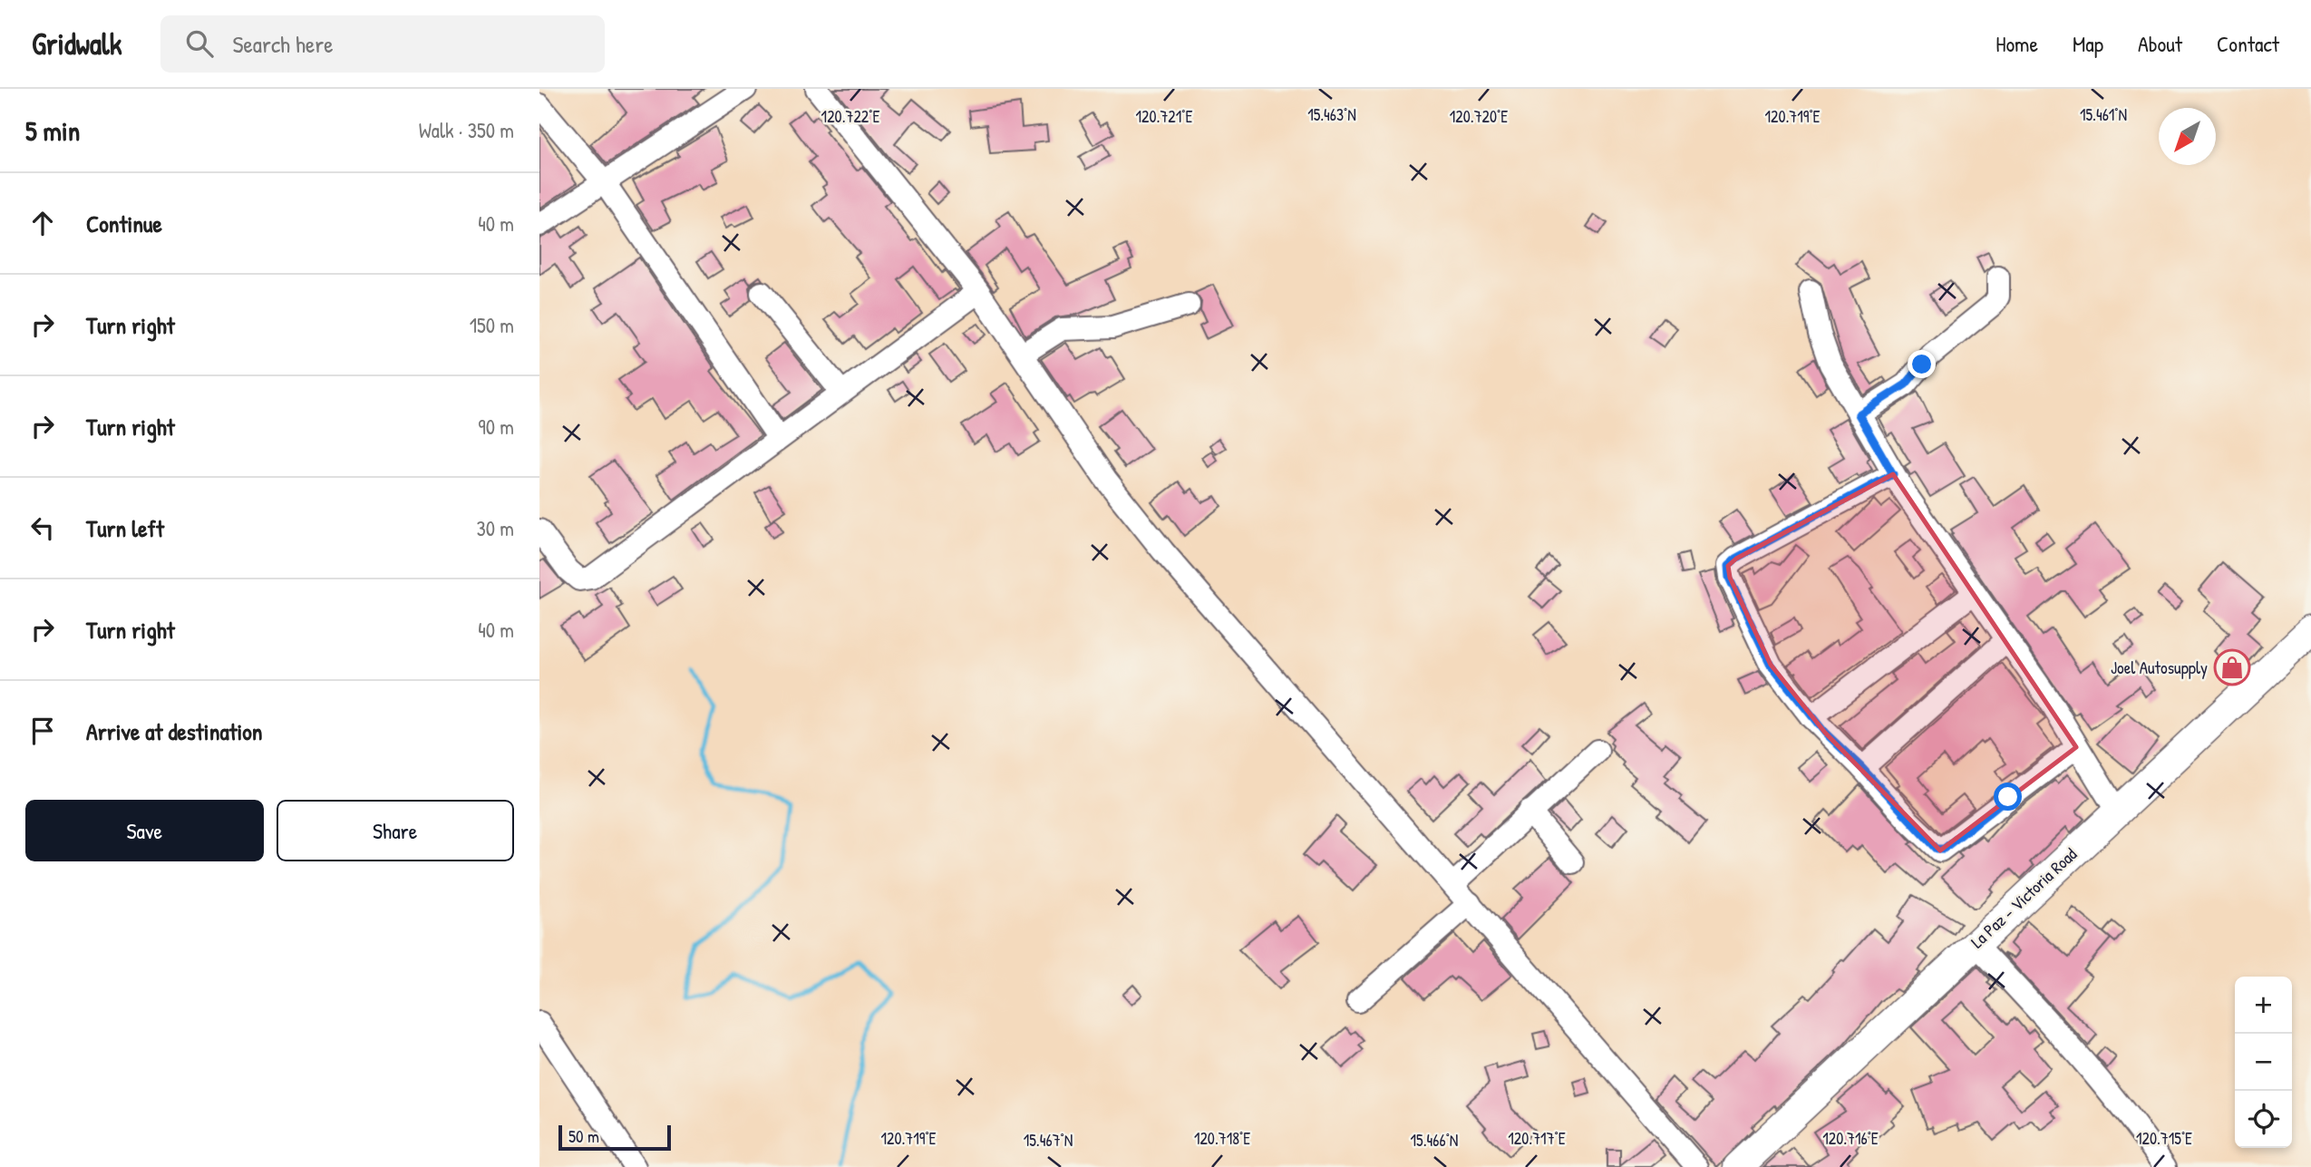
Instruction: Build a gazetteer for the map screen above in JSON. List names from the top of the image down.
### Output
{
  "streets": {
    "main road": ["La Paz - Victoria Road"]
  },
  "places": {
    "shop": ["Joel Autosupply"]
  },
  "scale_bar": "50 m",
  "north": "bottom left",
  "page": {
    "header": "Gridwalk",
    "search": "Search here",
    "nav": [
      "Home",
      "Map",
      "About",
      "Contact"
    ],
    "heading": ["5 min", "Walk · 350 m"],
    "list": [
      ["Continue", "40 m"],
      ["Turn right", "150 m"],
      ["Turn right", "90 m"],
      ["Turn left", "30 m"],
      ["Turn right", "40 m"],
      "Arrive at destination"
    ],
    "buttons": ["Save", "Share"],
    "map_buttons": ["+", "−"],
    "scale": "50 m"
  },
  "coordinates": [
    "15.463°N",
    "15.461°N",
    "120.722°E",
    "120.721°E",
    "120.720°E",
    "120.719°E",
    "120.718°E",
    "120.717°E",
    "120.716°E",
    "120.715°E",
    "15.467°N",
    "15.466°N"
  ]
}
